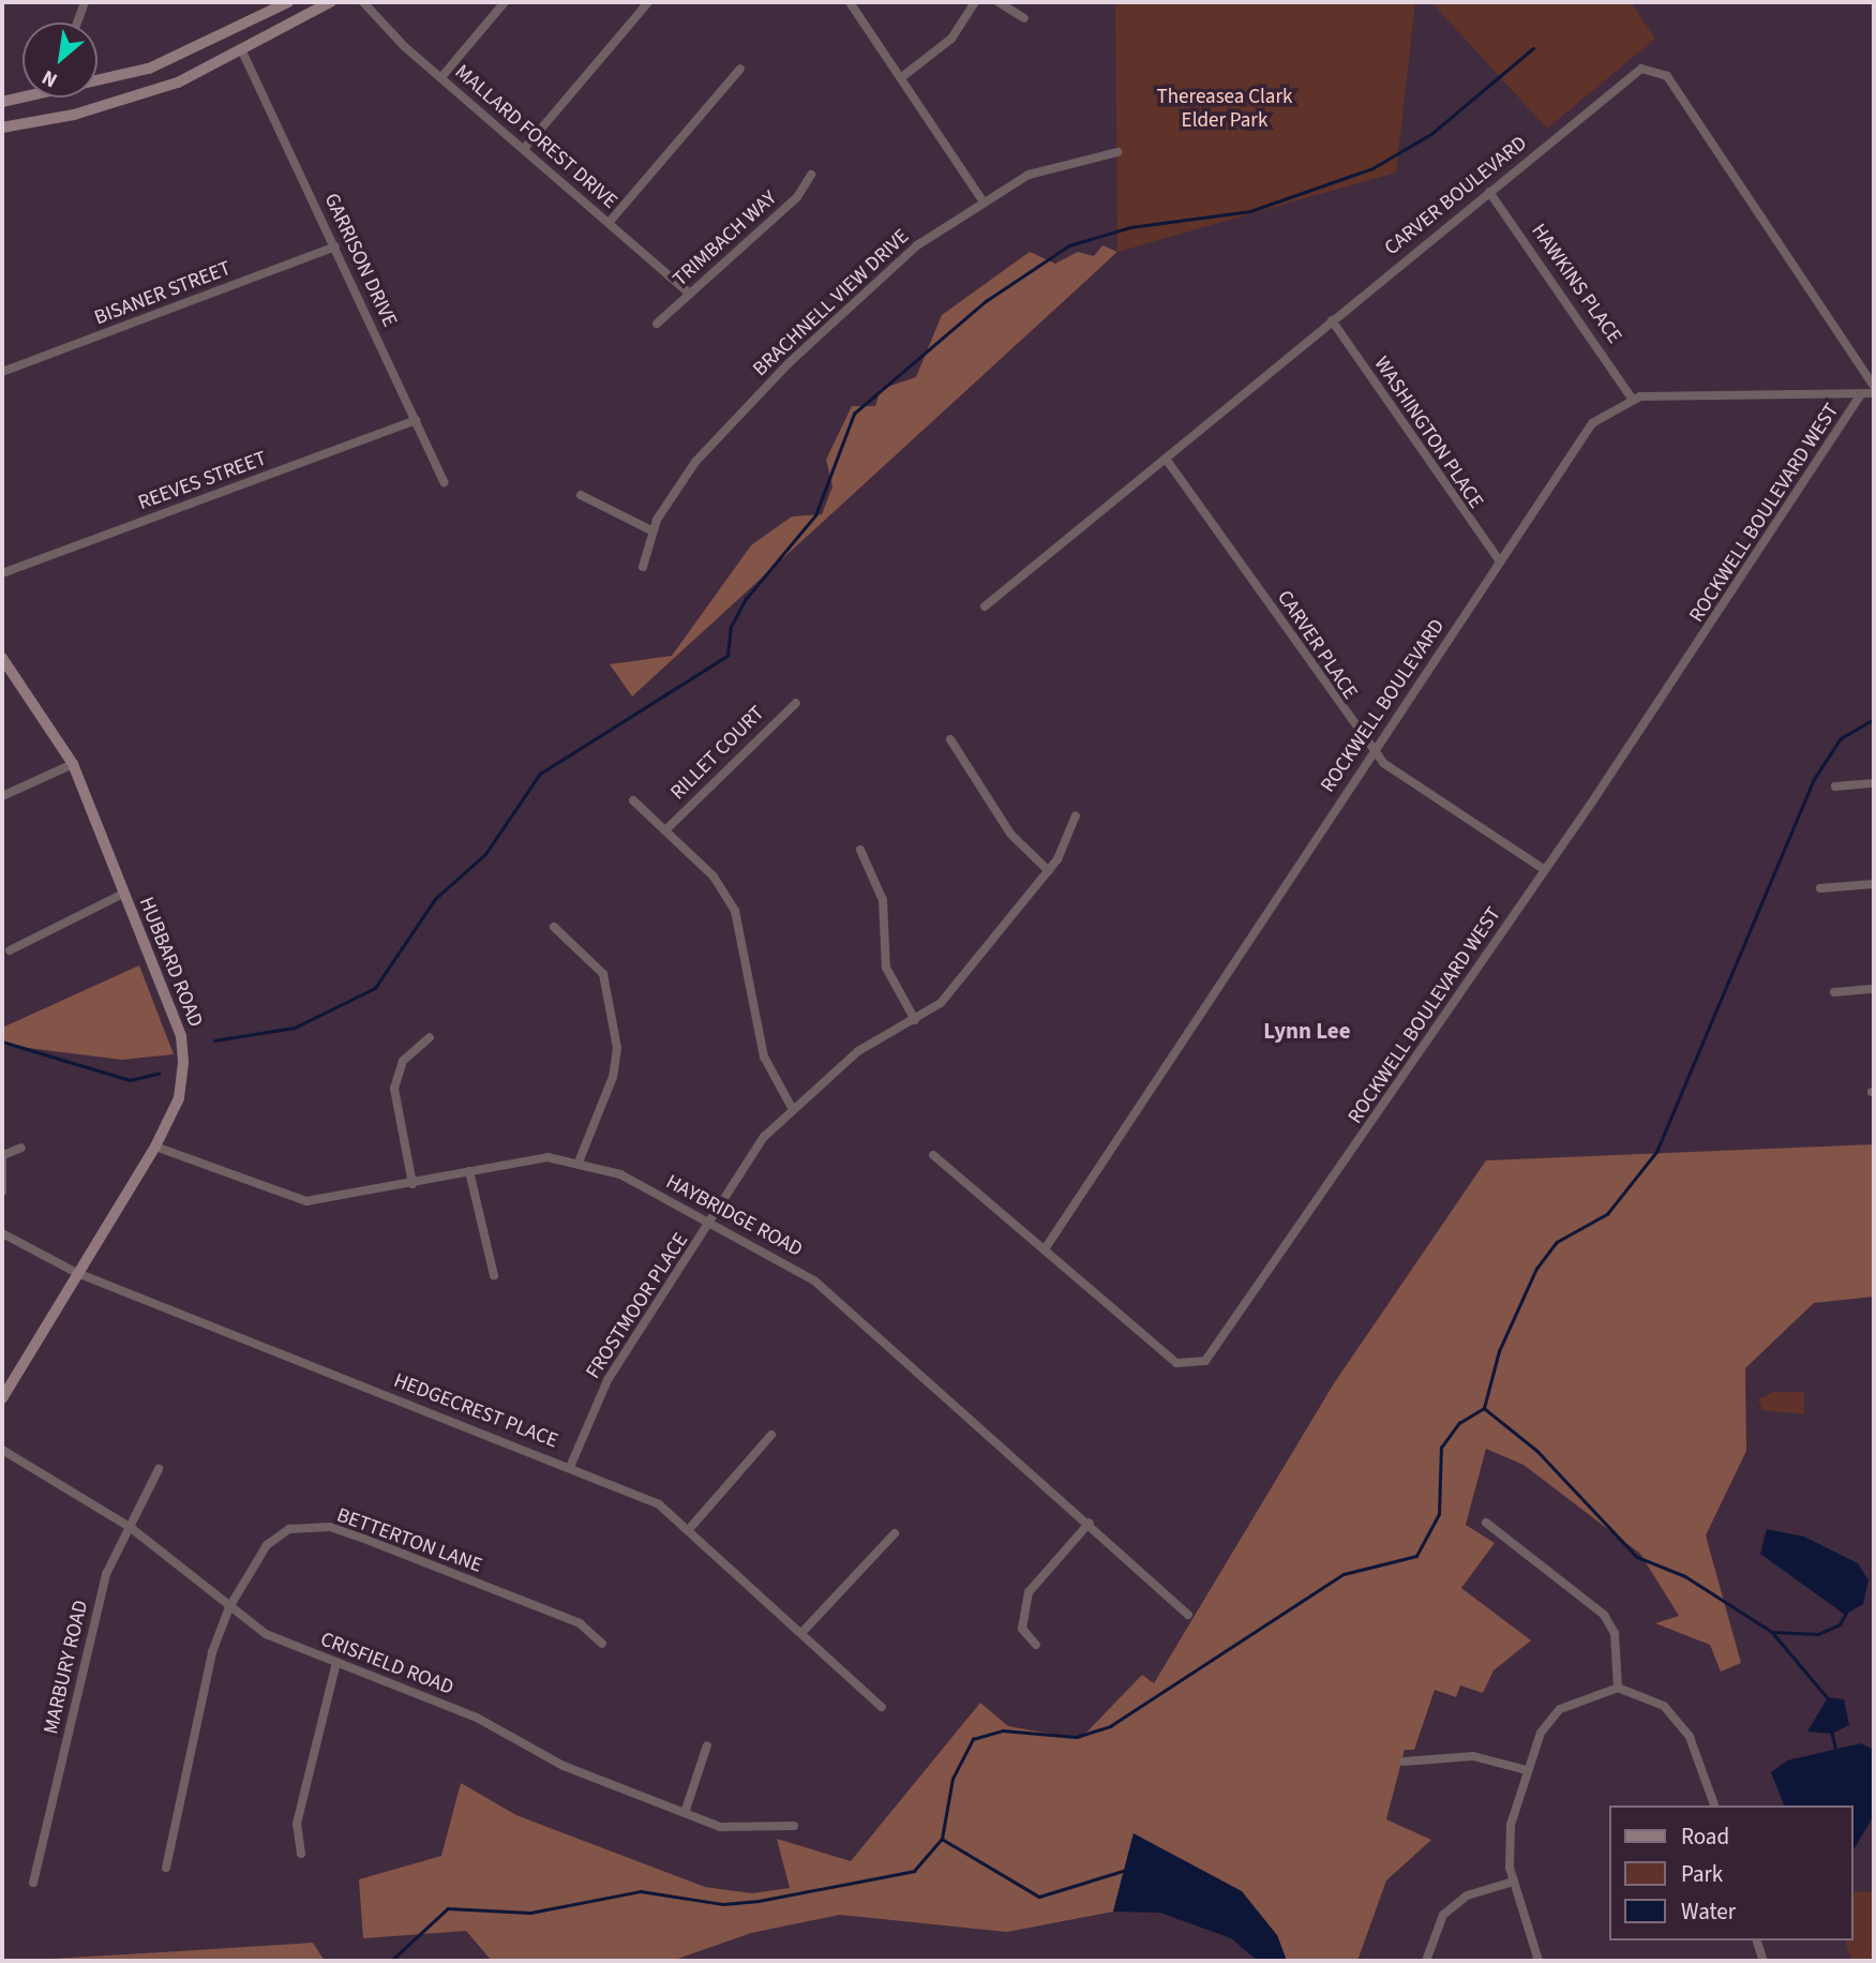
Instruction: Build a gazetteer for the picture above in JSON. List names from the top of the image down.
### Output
{
  "streets": {
    "main road": ["HUBBARD ROAD"],
    "street": [
      "MALLARD FOREST DRIVE",
      "CARVER BOULEVARD",
      "TRIMBACH WAY",
      "GARRISON DRIVE",
      "HAWKINS PLACE",
      "BISANER STREET",
      "BRACHNELL VIEW DRIVE",
      "WASHINGTON PLACE",
      "REEVES STREET",
      "ROCKWELL BOULEVARD WEST",
      "CARVER PLACE",
      "ROCKWELL BOULEVARD",
      "RILLET COURT",
      "HAYBRIDGE ROAD",
      "FROSTMOOR PLACE",
      "HEDGECREST PLACE",
      "BETTERTON LANE",
      "CRISFIELD ROAD",
      "MARBURY ROAD"
    ]
  },
  "crossings": [
    ["MALLARD FOREST DRIVE", "TRIMBACH WAY"],
    ["CARVER BOULEVARD", "HAWKINS PLACE"],
    ["CARVER BOULEVARD", "WASHINGTON PLACE"],
    ["CARVER BOULEVARD", "CARVER PLACE"],
    ["GARRISON DRIVE", "BISANER STREET"],
    ["GARRISON DRIVE", "REEVES STREET"],
    ["HAWKINS PLACE", "ROCKWELL BOULEVARD"],
    ["WASHINGTON PLACE", "ROCKWELL BOULEVARD"],
    ["ROCKWELL BOULEVARD WEST", "CARVER PLACE"],
    ["ROCKWELL BOULEVARD WEST", "ROCKWELL BOULEVARD"],
    ["CARVER PLACE", "ROCKWELL BOULEVARD"],
    ["HUBBARD ROAD", "HAYBRIDGE ROAD"],
    ["HUBBARD ROAD", "HEDGECREST PLACE"],
    ["HAYBRIDGE ROAD", "FROSTMOOR PLACE"],
    ["FROSTMOOR PLACE", "HEDGECREST PLACE"],
    ["BETTERTON LANE", "CRISFIELD ROAD"],
    ["CRISFIELD ROAD", "MARBURY ROAD"]
  ],
  "districts": ["Lynn Lee"],
  "parks": ["Thereasea Clark Elder Park"],
  "legend": ["Road", "Park", "Water"],
  "north": "bottom left"
}
